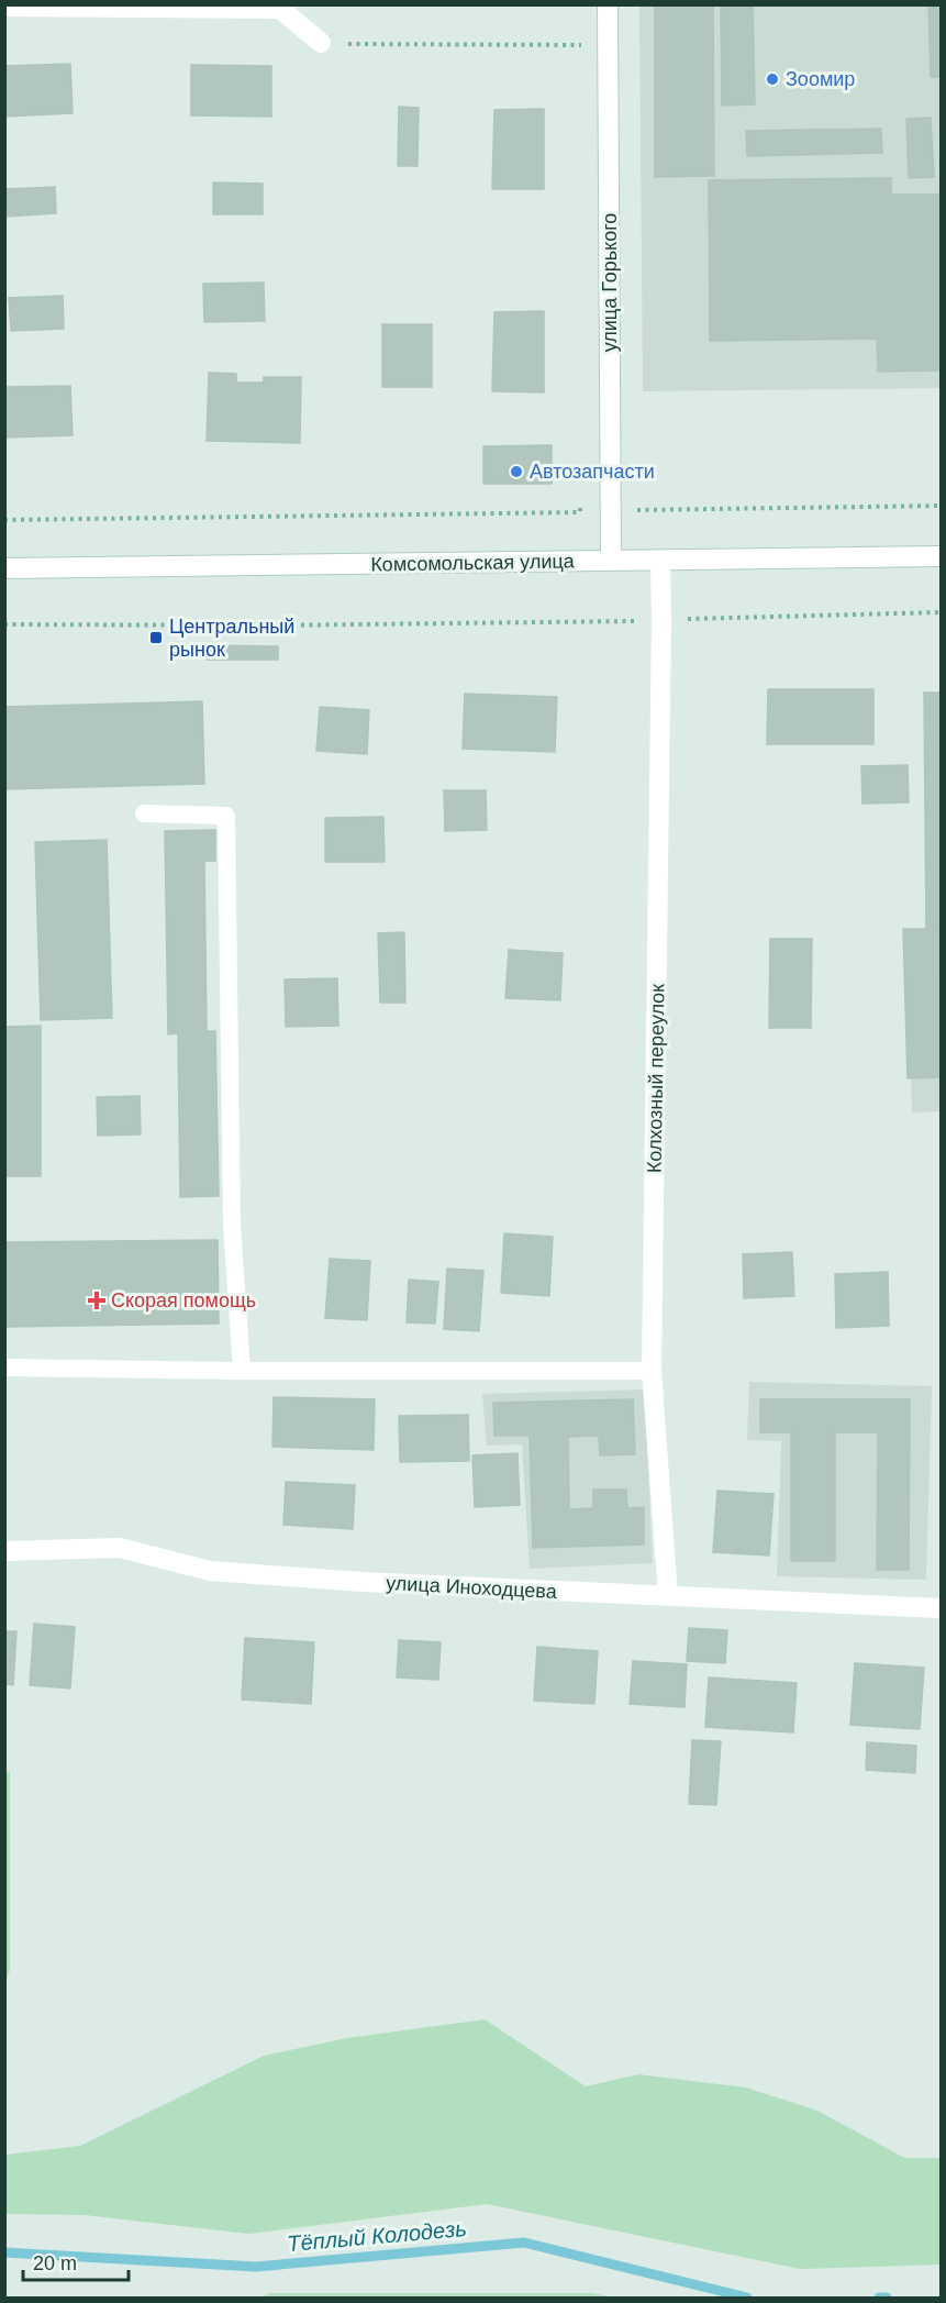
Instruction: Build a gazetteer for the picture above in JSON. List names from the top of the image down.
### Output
{
  "streets": {
    "street": [
      "улица Горького",
      "Комсомольская улица",
      "Колхозный переулок",
      "улица Иноходцева"
    ]
  },
  "crossings": [
    ["улица Горького", "Комсомольская улица"],
    ["Комсомольская улица", "Колхозный переулок"],
    ["Колхозный переулок", "улица Иноходцева"]
  ],
  "water": ["Тёплый Колодезь"],
  "places": {
    "other": ["Зоомир", "Автозапчасти"],
    "transit": ["Центральный рынок"],
    "health": ["Скорая помощь"]
  },
  "scale_bar": "20 m"
}
